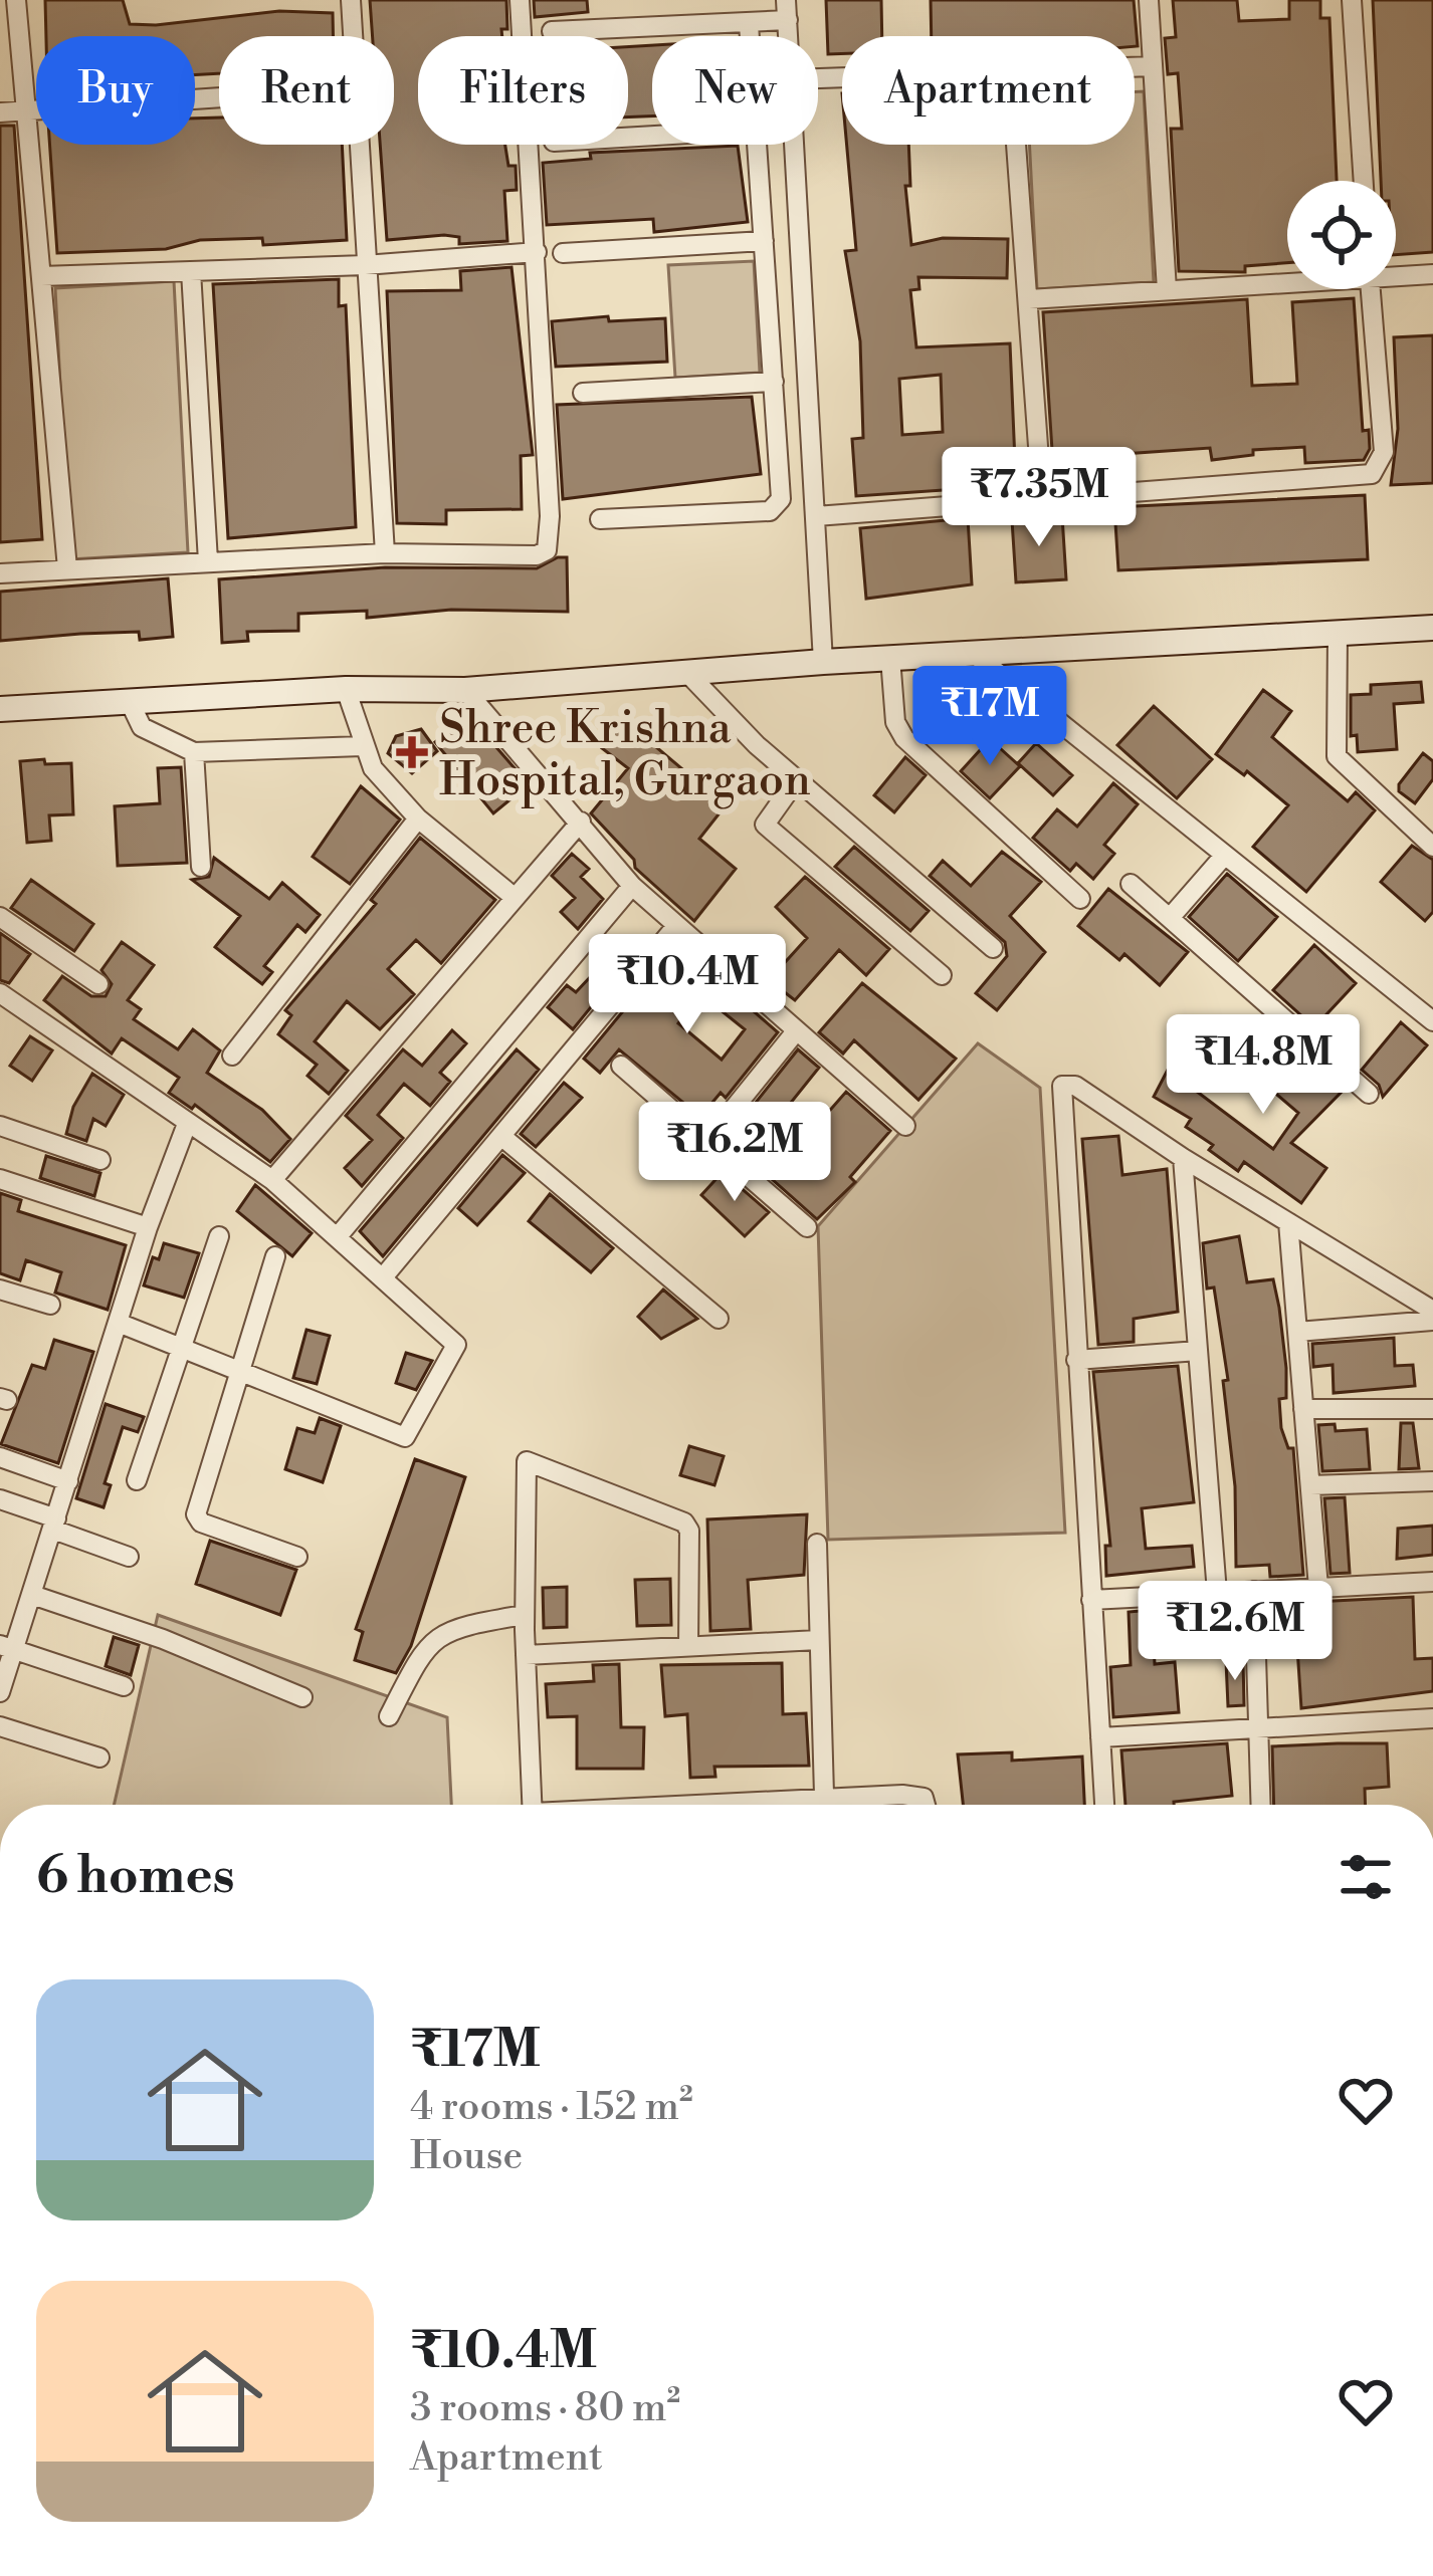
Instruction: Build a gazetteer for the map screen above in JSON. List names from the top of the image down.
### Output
{
  "places": {
    "health": ["Shree Krishna Hospital, Gurgaon"]
  },
  "page": {
    "chip": [
      "Buy",
      "Rent",
      "Filters",
      "New",
      "Apartment"
    ],
    "price": [
      "₹7.35M",
      "₹17M",
      "₹10.4M",
      "₹14.8M",
      "₹16.2M",
      "₹12.6M"
    ],
    "heading": "6 homes",
    "list": [
      {
        "name": "₹17M",
        "note": "4 rooms · 152 m² · House"
      },
      {
        "name": "₹10.4M",
        "note": "3 rooms · 80 m² · Apartment"
      }
    ]
  }
}
